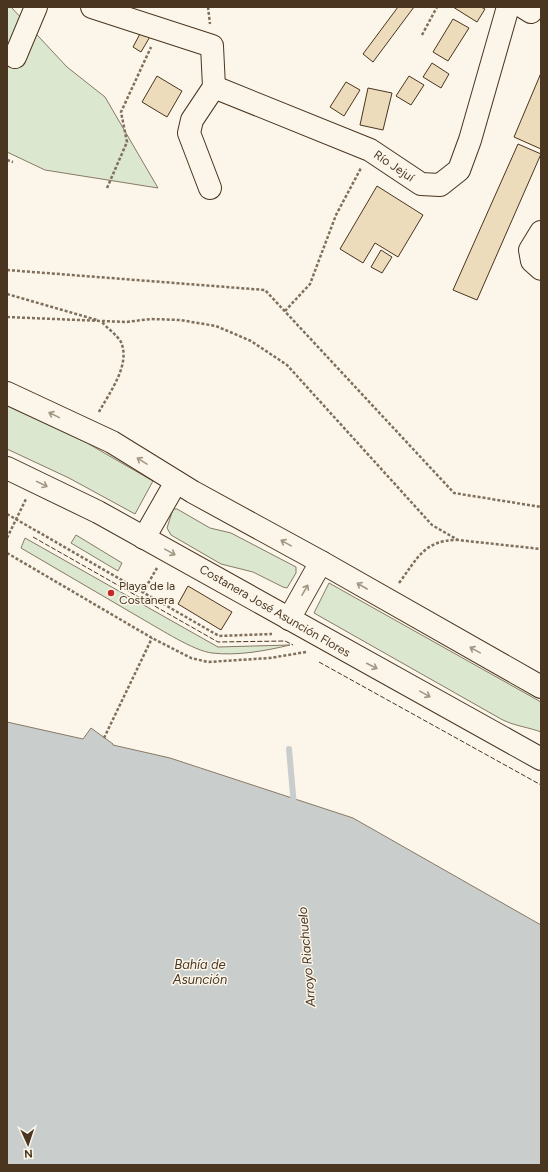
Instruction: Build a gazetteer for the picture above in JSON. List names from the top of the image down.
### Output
{
  "streets": {
    "main road": ["Río Jejuí", "Costanera José Asunción Flores"]
  },
  "water": ["Arroyo Riachuelo", "Bahía de Asunción"],
  "places": ["Playa de la Costanera"],
  "north": "bottom"
}
